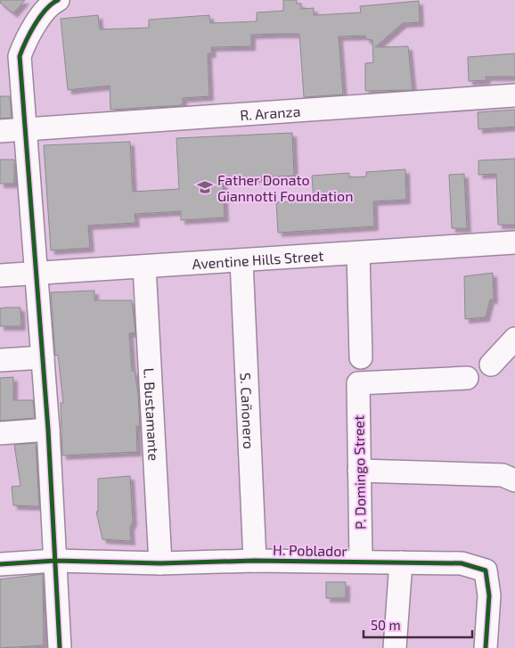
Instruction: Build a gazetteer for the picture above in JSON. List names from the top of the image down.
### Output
{
  "streets": {
    "street": [
      "R. Aranza",
      "Aventine Hills Street",
      "S. Cañonero",
      "L. Bustamante",
      "P. Domingo Street",
      "H. Poblador"
    ]
  },
  "crossings": [
    ["Aventine Hills Street", "S. Cañonero"],
    ["Aventine Hills Street", "L. Bustamante"],
    ["S. Cañonero", "H. Poblador"],
    ["L. Bustamante", "H. Poblador"],
    ["P. Domingo Street", "H. Poblador"]
  ],
  "places": {
    "school or university": ["Father Donato Giannotti Foundation"]
  },
  "scale_bar": "50 m"
}
